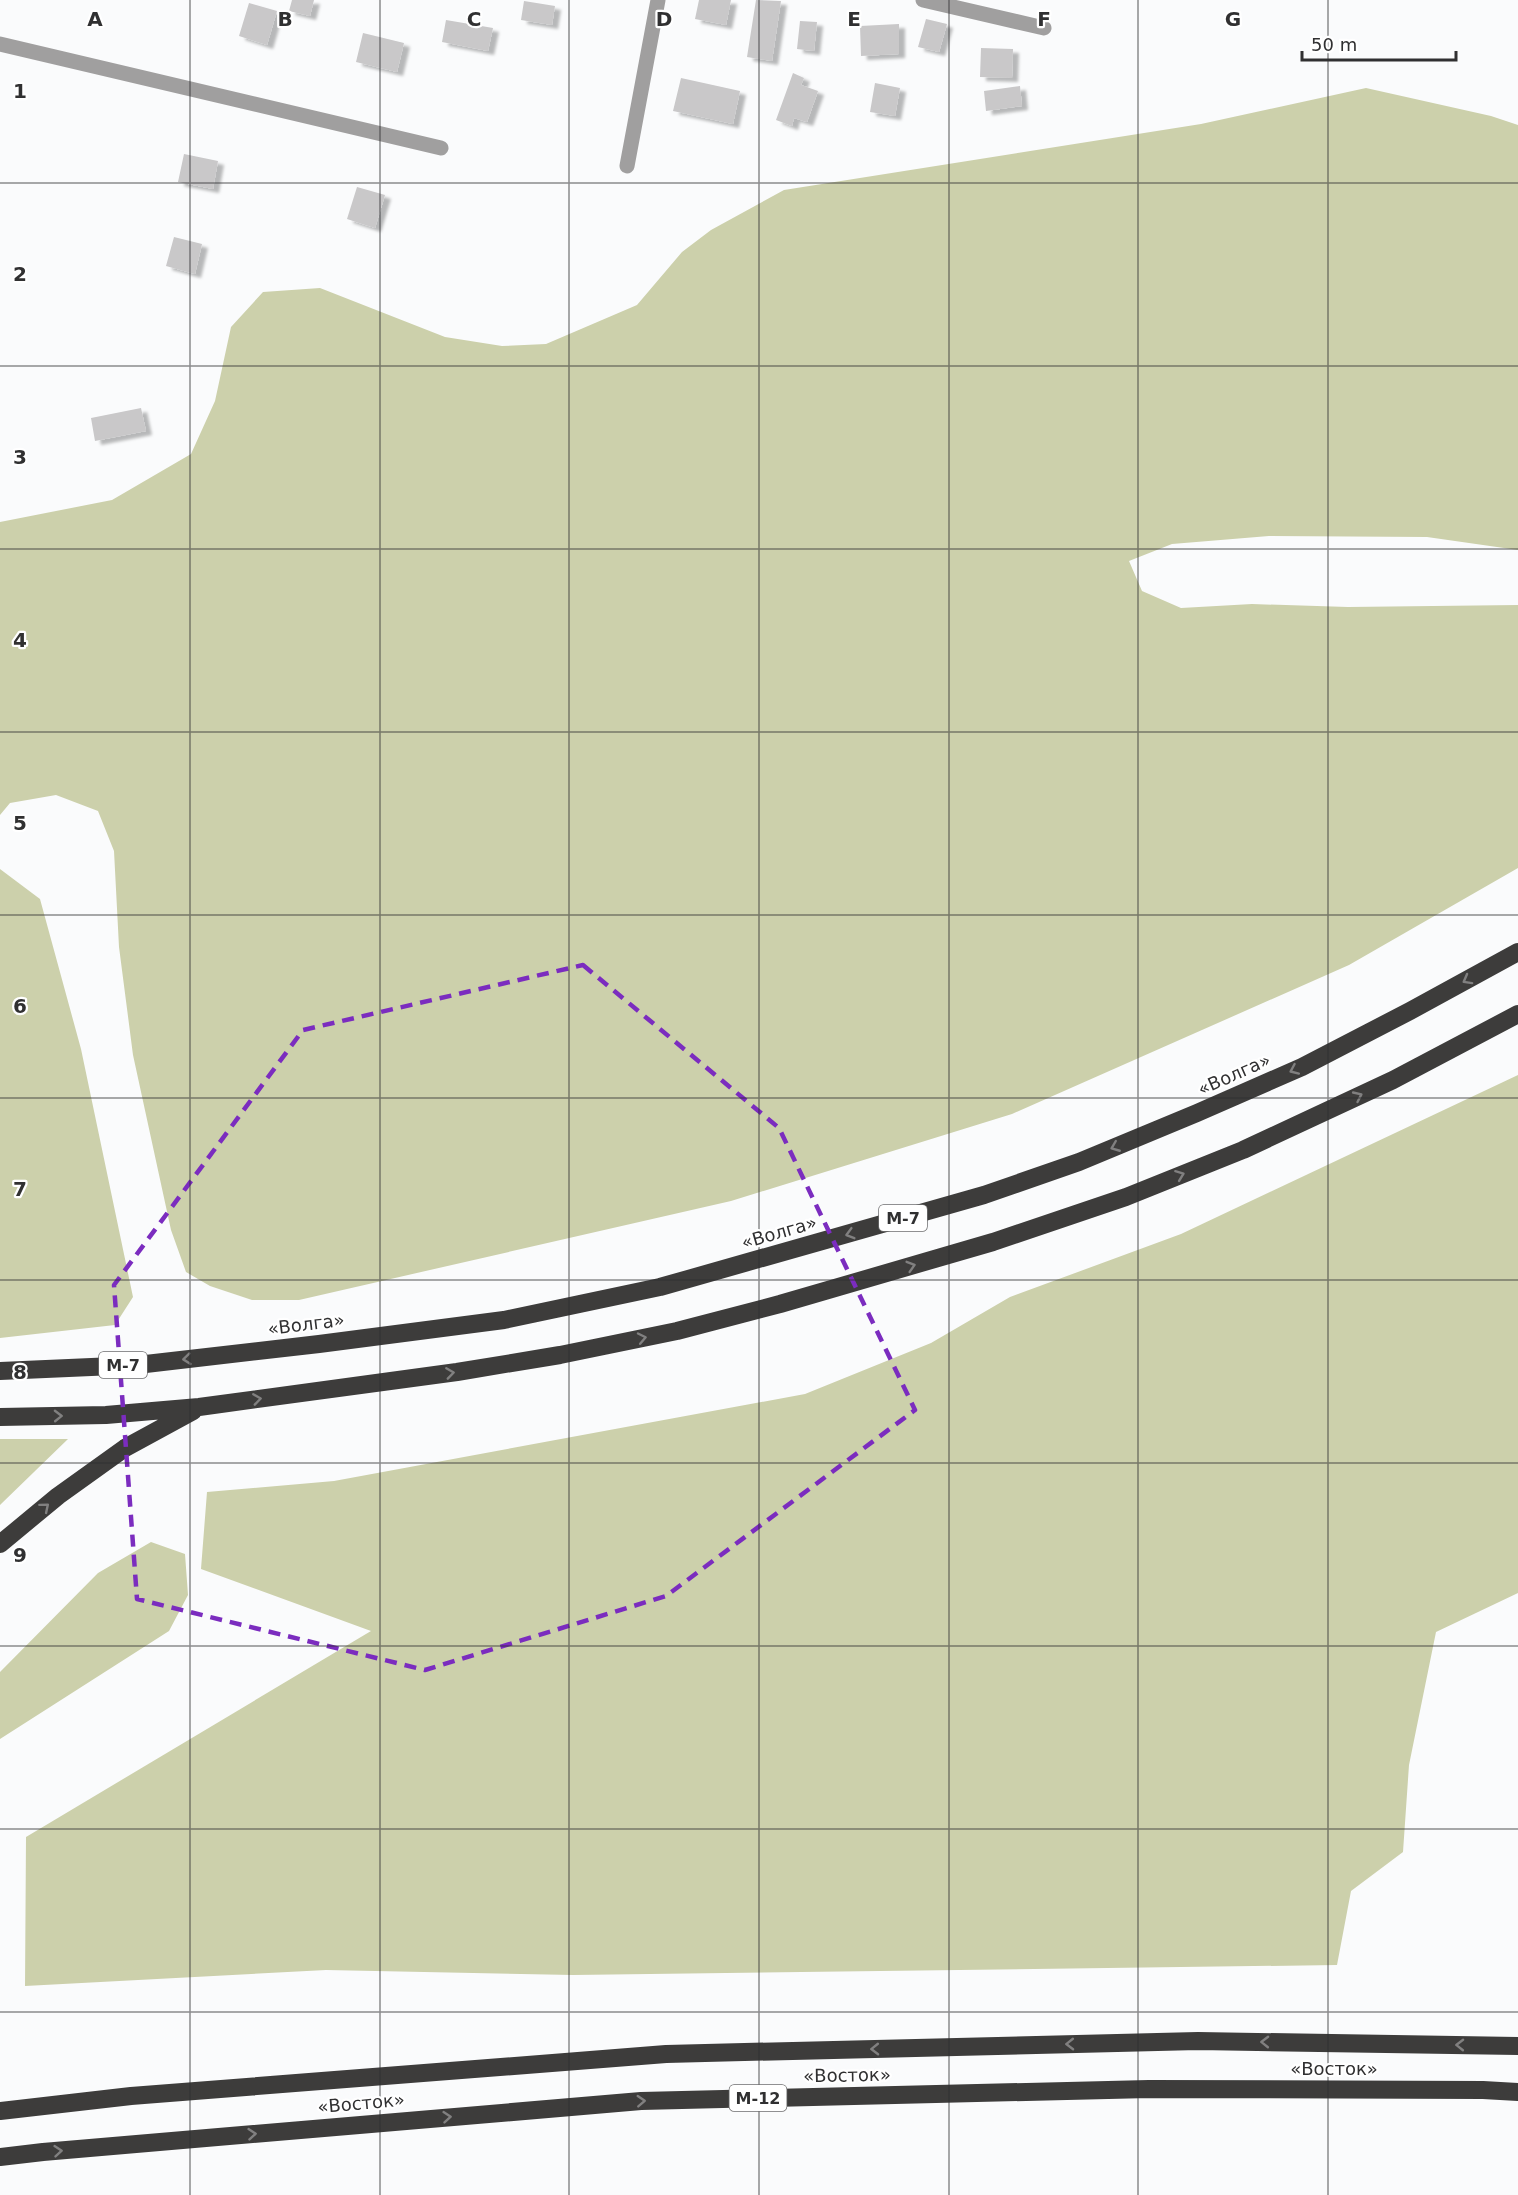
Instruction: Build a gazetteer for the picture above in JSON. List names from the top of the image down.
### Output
{
  "streets": {
    "highway": [
      "«Волга»",
      "М-7",
      "«Восток»",
      "М-12"
    ]
  },
  "scale_bar": "50 m",
  "grid": {
    "columns": [
      "A",
      "B",
      "C",
      "D",
      "E",
      "F",
      "G"
    ],
    "rows": [
      "1",
      "2",
      "3",
      "4",
      "5",
      "6",
      "7",
      "8",
      "9"
    ]
  }
}
